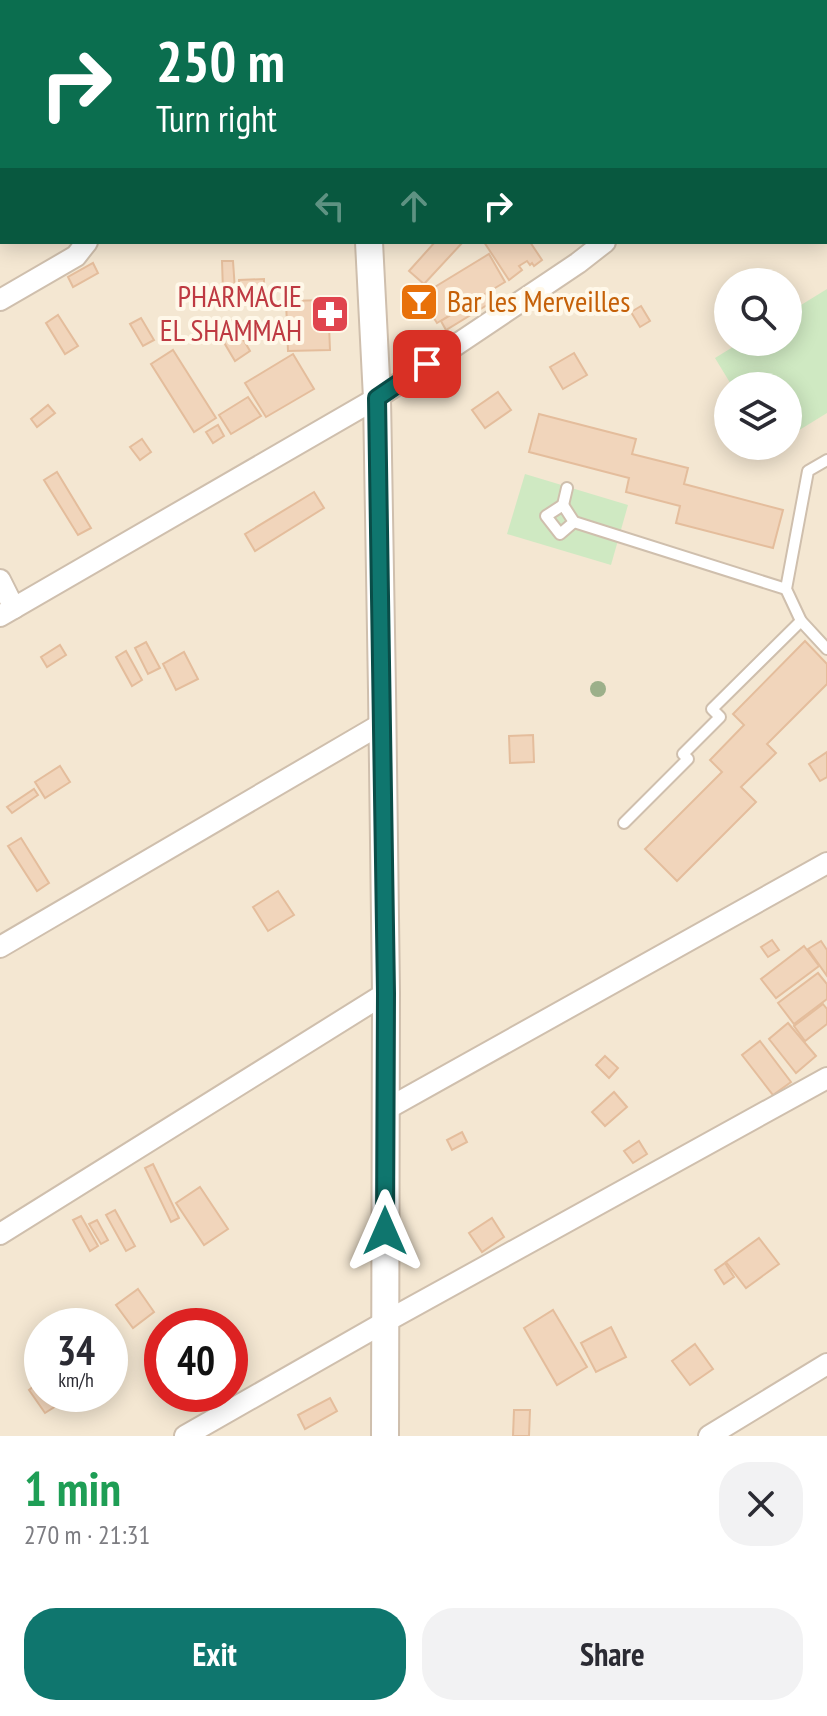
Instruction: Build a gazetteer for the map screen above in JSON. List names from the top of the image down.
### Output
{
  "places": {
    "bar": ["Bar les Merveilles"],
    "pharmacy": ["PHARMACIE EL SHAMMAH"]
  },
  "page": {
    "turn": ["250 m", "Turn right"],
    "speed": "34 km/h",
    "limit": "40",
    "heading": ["1 min", "270 m · 21:31"],
    "buttons": ["Exit", "Share"]
  }
}
